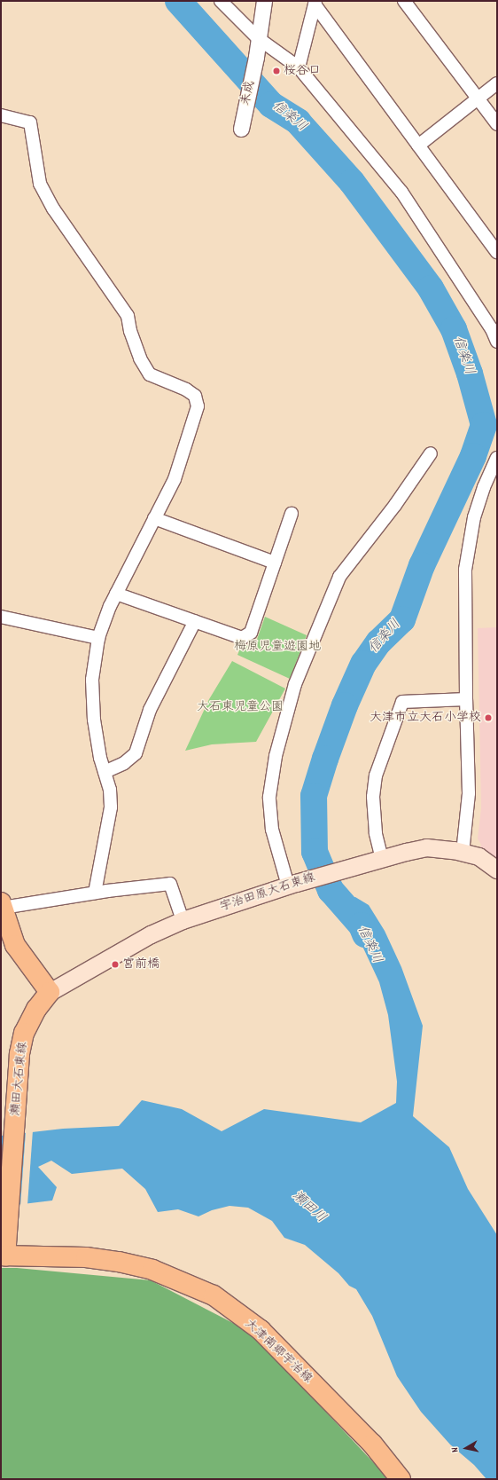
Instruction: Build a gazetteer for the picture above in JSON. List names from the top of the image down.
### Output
{
  "streets": {
    "main road": ["宇治田原大石東線", "瀬田大石東線", "大津南郷宇治線"],
    "street": ["未成"]
  },
  "crossings": [
    ["宇治田原大石東線", "瀬田大石東線"],
    ["瀬田大石東線", "大津南郷宇治線"]
  ],
  "water": ["信楽川", "瀬田川"],
  "parks": ["梅原児童遊園地", "大石東児童公園"],
  "places": ["桜谷口", "大津市立大石小学校", "宮前橋"],
  "north": "left"
}
